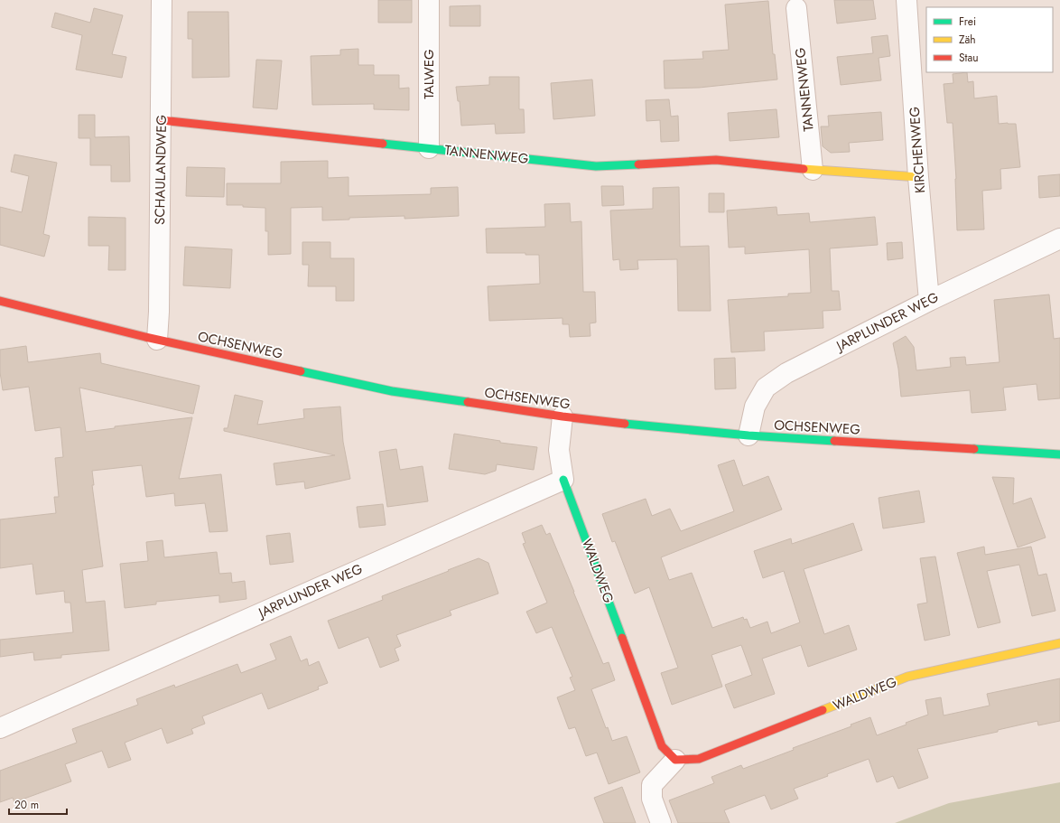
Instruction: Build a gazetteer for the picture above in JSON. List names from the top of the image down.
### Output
{
  "streets": {
    "street": [
      "TALWEG",
      "TANNENWEG",
      "KIRCHENWEG",
      "SCHAULANDWEG",
      "JARPLUNDER WEG",
      "OCHSENWEG",
      "WALDWEG"
    ]
  },
  "crossings": [
    ["TALWEG", "TANNENWEG"],
    ["TANNENWEG", "KIRCHENWEG"],
    ["TANNENWEG", "SCHAULANDWEG"],
    ["KIRCHENWEG", "JARPLUNDER WEG"],
    ["SCHAULANDWEG", "OCHSENWEG"],
    ["JARPLUNDER WEG", "OCHSENWEG"],
    ["JARPLUNDER WEG", "WALDWEG"]
  ],
  "legend": ["Frei", "Zäh", "Stau"],
  "scale_bar": "20 m"
}
